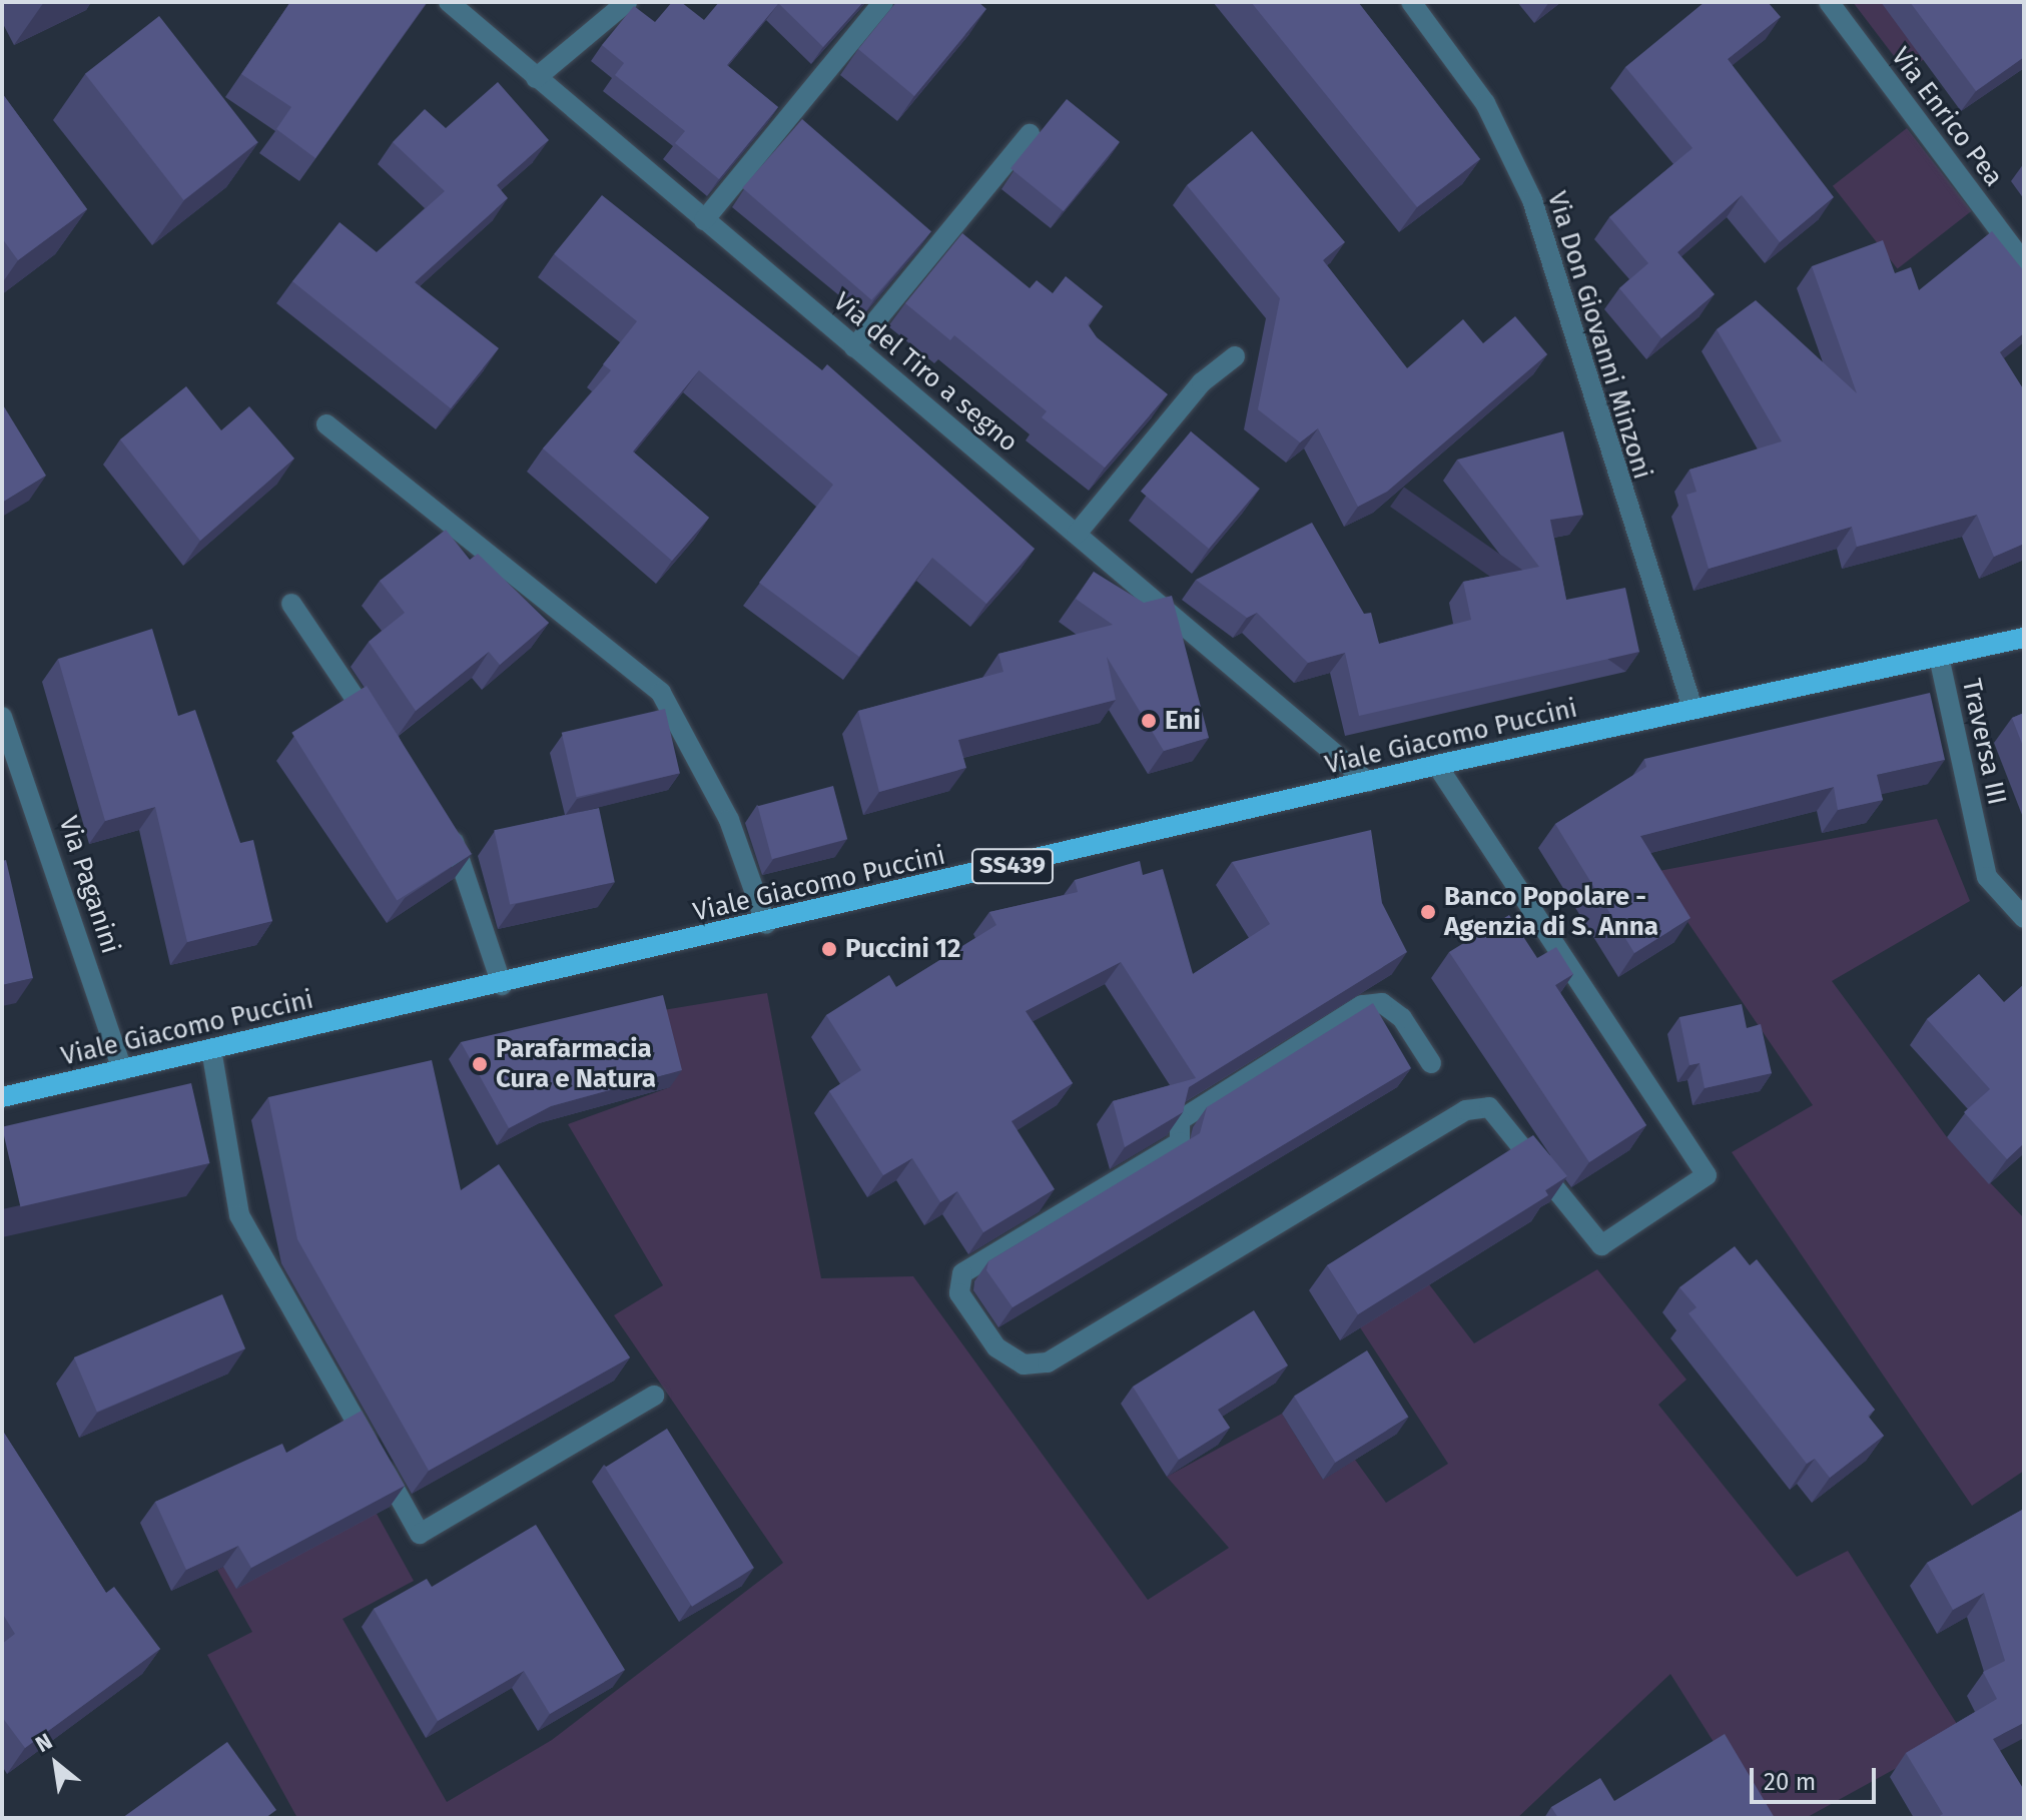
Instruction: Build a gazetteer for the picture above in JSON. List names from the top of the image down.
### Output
{
  "streets": {
    "main road": ["Viale Giacomo Puccini", "SS439"],
    "street": [
      "Via Enrico Pea",
      "Via Don Giovanni Minzoni",
      "Via del Tiro a segno",
      "Traversa III",
      "Via Paganini"
    ]
  },
  "crossings": [
    ["Via Don Giovanni Minzoni", "Viale Giacomo Puccini"],
    ["Via del Tiro a segno", "Viale Giacomo Puccini"],
    ["Viale Giacomo Puccini", "Traversa III"],
    ["Viale Giacomo Puccini", "Via Paganini"]
  ],
  "places": [
    "Eni",
    "Banco Popolare - Agenzia di S. Anna",
    "Puccini 12",
    "Parafarmacia Cura e Natura"
  ],
  "scale_bar": "20 m",
  "north": "top left"
}
